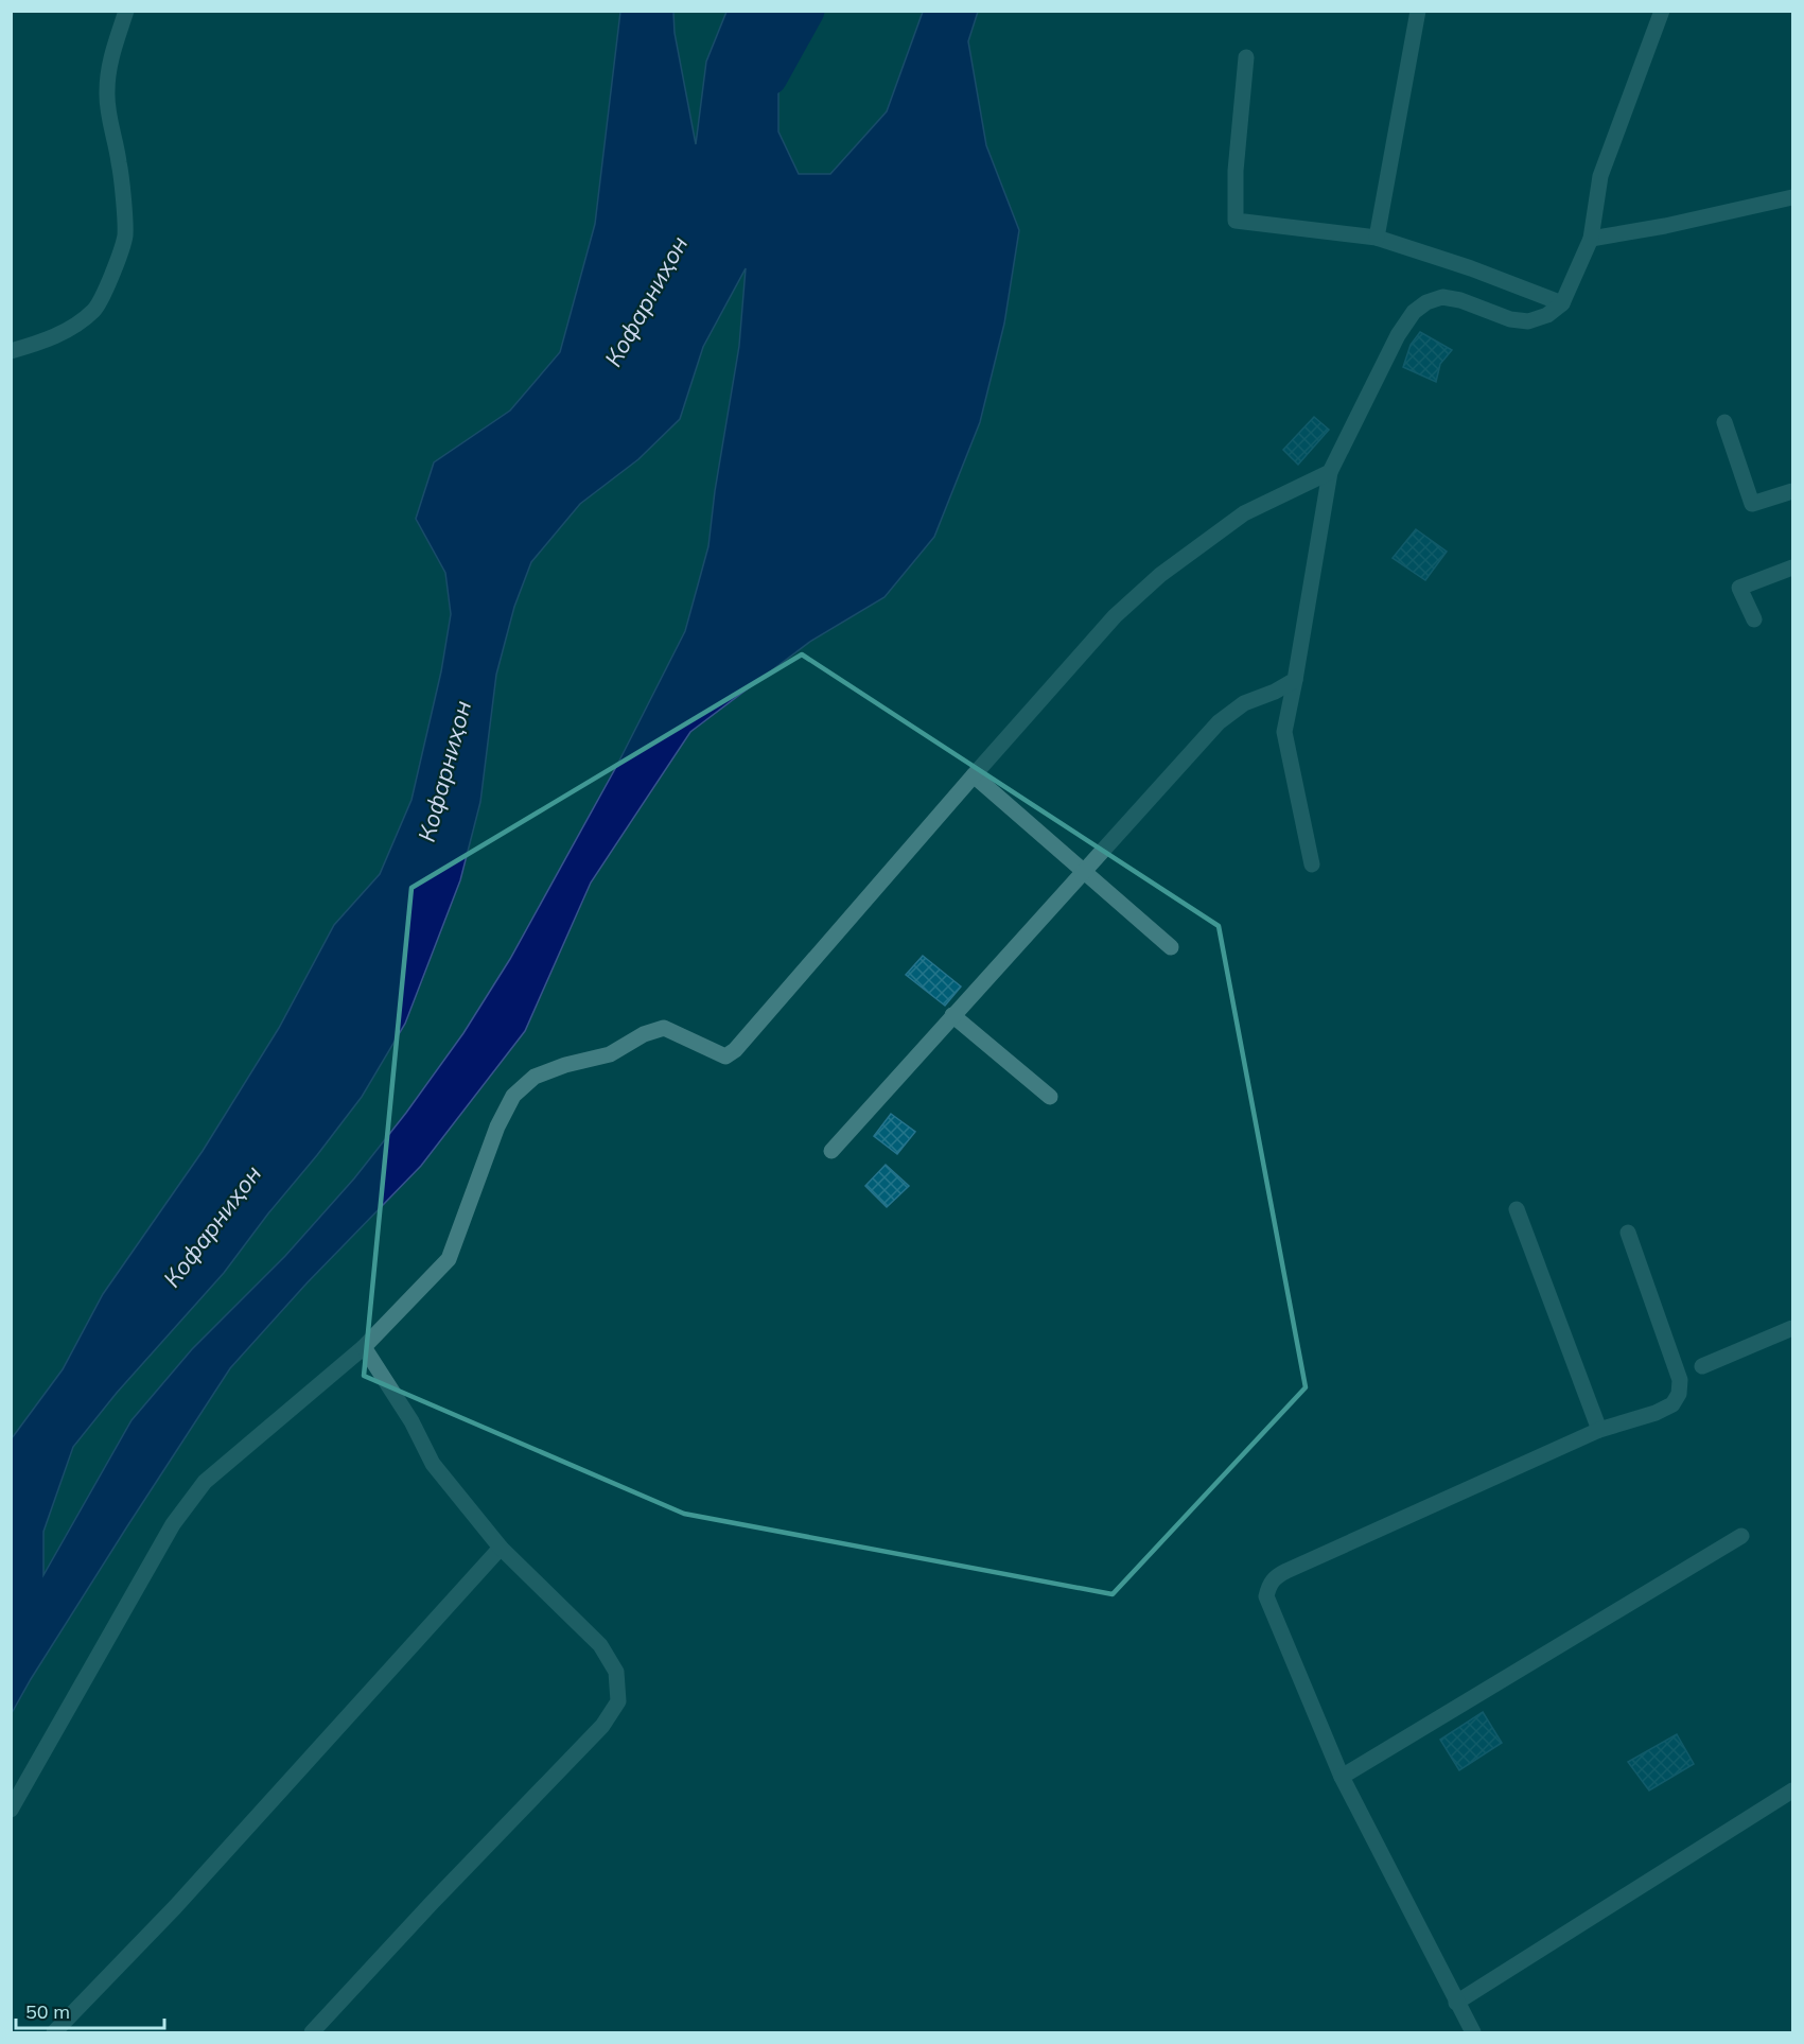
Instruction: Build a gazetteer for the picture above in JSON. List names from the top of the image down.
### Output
{
  "water": ["Кофарниҳон"],
  "scale_bar": "50 m"
}
